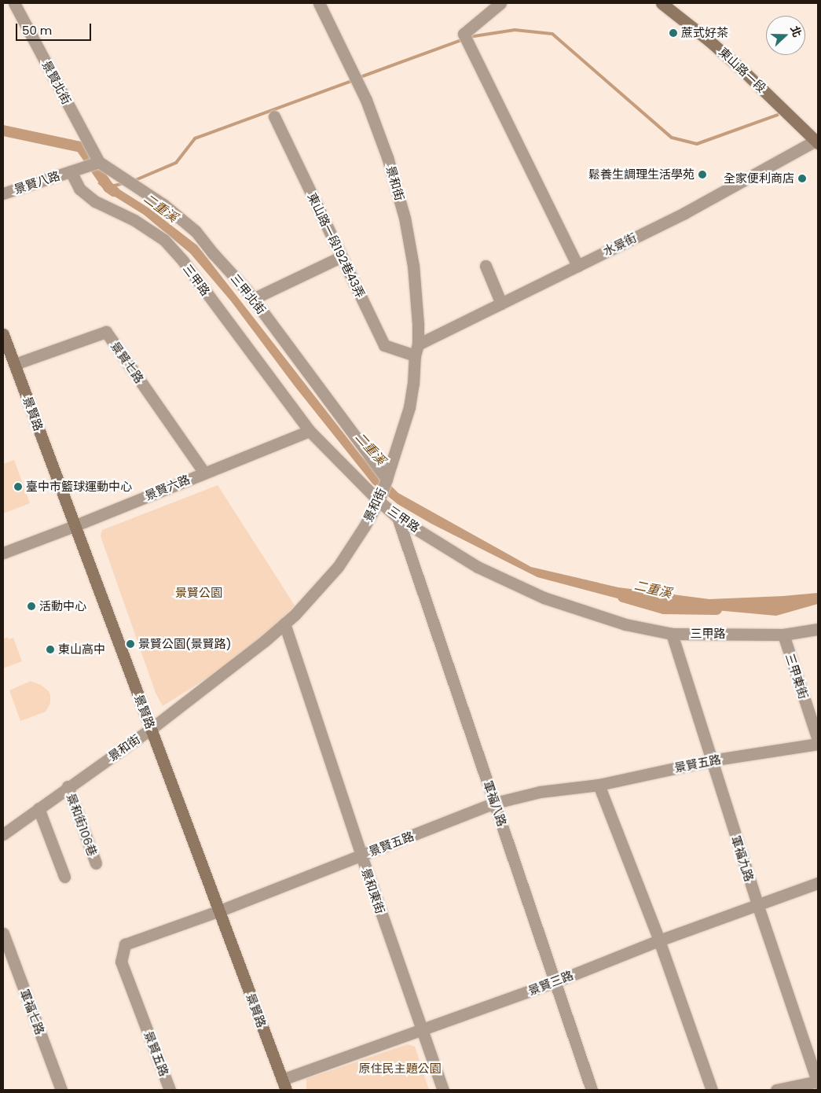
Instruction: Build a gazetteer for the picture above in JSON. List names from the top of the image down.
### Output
{
  "streets": {
    "street": [
      "東山路一段",
      "景賢北街",
      "景賢八路",
      "景和街",
      "水景街",
      "東山路一段192巷43弄",
      "三甲路",
      "三甲北街",
      "景賢七路",
      "景賢路",
      "景賢六路",
      "三甲東街",
      "景賢五路",
      "軍福八路",
      "景和街106巷",
      "軍福九路",
      "景和東街",
      "景賢三路",
      "軍福七路"
    ]
  },
  "crossings": [
    ["東山路一段", "水景街"],
    ["景賢北街", "三甲北街"],
    ["景賢八路", "三甲路"],
    ["景和街", "水景街"],
    ["景和街", "東山路一段192巷43弄"],
    ["景和街", "三甲路"],
    ["景和街", "三甲北街"],
    ["景和街", "景賢路"],
    ["景和街", "景和街106巷"],
    ["景和街", "景和東街"],
    ["水景街", "東山路一段192巷43弄"],
    ["三甲路", "景賢六路"],
    ["三甲路", "三甲東街"],
    ["三甲路", "軍福八路"],
    ["三甲路", "軍福九路"],
    ["景賢七路", "景賢路"],
    ["景賢七路", "景賢六路"],
    ["景賢路", "景賢六路"],
    ["景賢路", "景賢五路"],
    ["景賢路", "景賢三路"],
    ["景賢五路", "軍福八路"],
    ["景賢五路", "軍福九路"],
    ["景賢五路", "景和東街"],
    ["軍福八路", "景賢三路"],
    ["軍福九路", "景賢三路"],
    ["景和東街", "景賢三路"]
  ],
  "water": ["二重溪"],
  "parks": ["景賢公園", "原住民主題公園"],
  "places": [
    "蔗式好茶",
    "鬆養生調理生活學苑",
    "全家便利商店",
    "臺中市籃球運動中心",
    "活動中心",
    "景賢公園(景賢路)",
    "東山高中"
  ],
  "scale_bar": "50 m",
  "north": "right"
}
